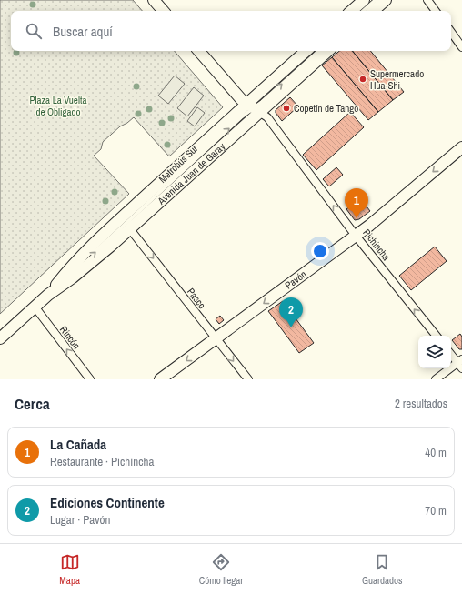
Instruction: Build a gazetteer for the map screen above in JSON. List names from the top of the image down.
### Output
{
  "streets": {
    "main road": ["Avenida Juan de Garay", "Pavón"],
    "street": ["Pichincha", "Pasco", "Rincón"],
    "lane": ["Metrobús Sur"]
  },
  "crossings": [
    ["Metrobús Sur", "Avenida Juan de Garay"],
    ["Metrobús Sur", "Pichincha"],
    ["Avenida Juan de Garay", "Pichincha"],
    ["Avenida Juan de Garay", "Pasco"],
    ["Avenida Juan de Garay", "Rincón"],
    ["Pichincha", "Pavón"],
    ["Pavón", "Pasco"]
  ],
  "one_way": [
    "Metrobús Sur",
    "Pichincha",
    "Pavón",
    "Pasco",
    "Rincón"
  ],
  "parks": ["Plaza La Vuelta de Obligado"],
  "places": ["Supermercado Hua-Shi", "Copetín de Tango"],
  "page": {
    "search": "Buscar aquí",
    "pins": ["1", "2"],
    "heading": ["Cerca", "2 resultados"],
    "list": [
      {
        "mark": "1",
        "name": "La Cañada",
        "note": "Restaurante · Pichincha",
        "value": "40 m"
      },
      {
        "mark": "2",
        "name": "Ediciones Continente",
        "note": "Lugar · Pavón",
        "value": "70 m"
      }
    ],
    "nav": ["Mapa", "Cómo llegar", "Guardados"]
  }
}
